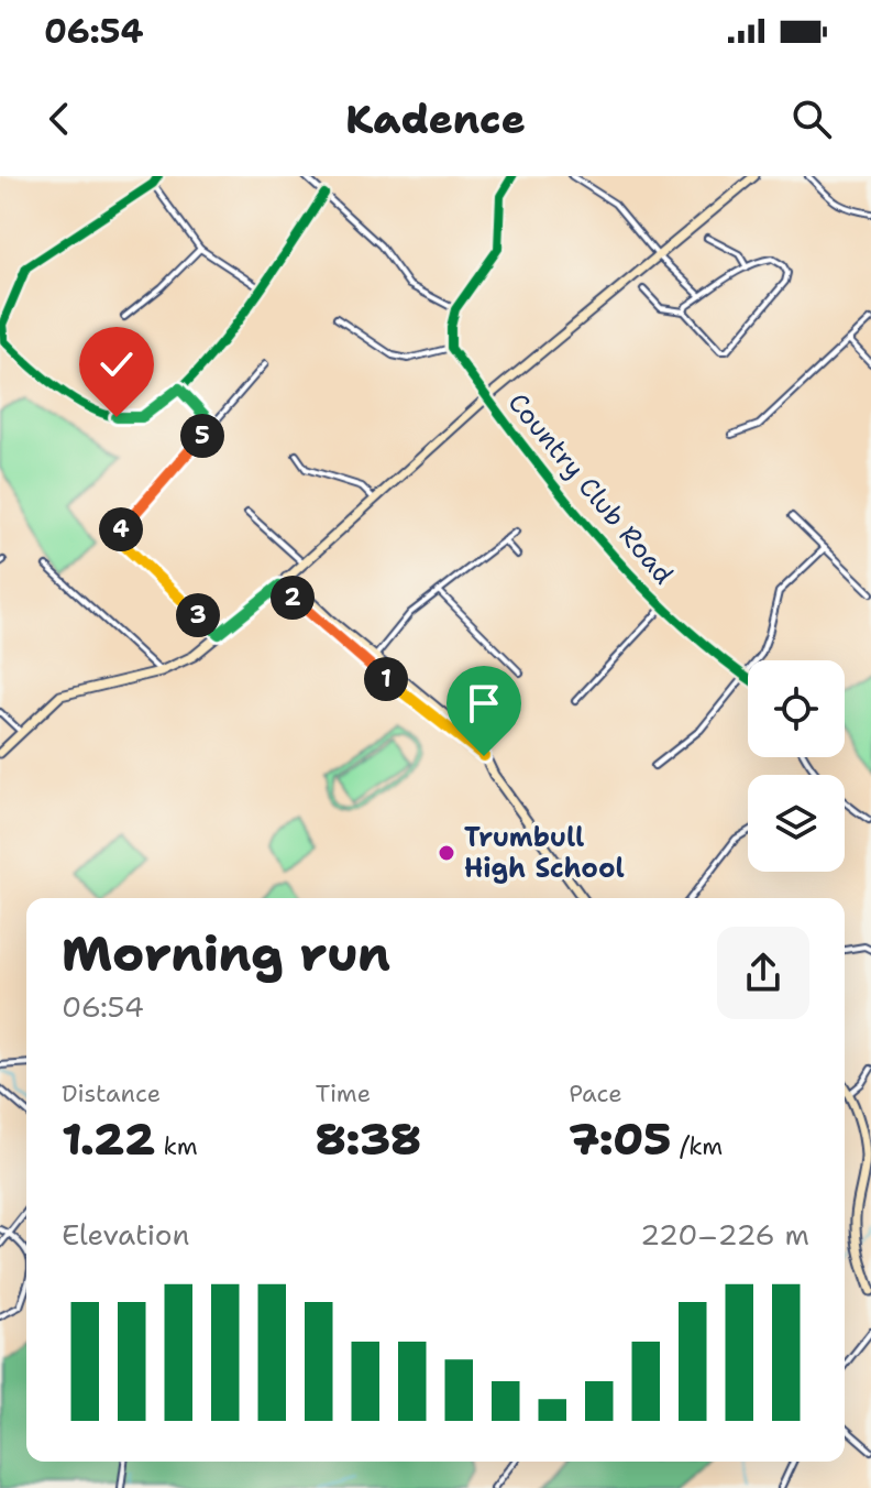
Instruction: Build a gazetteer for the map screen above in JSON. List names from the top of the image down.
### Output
{
  "streets": {
    "street": ["Country Club Road"]
  },
  "places": ["Trumbull High School"],
  "page": {
    "status": "06:54",
    "header": "Kadence",
    "pins": [
      "5",
      "4",
      "2",
      "3",
      "1"
    ],
    "heading": ["Morning run", "06:54"],
    "stats": [
      ["Distance", "1.22 km"],
      ["Time", "8:38"],
      ["Pace", "7:05 /km"]
    ],
    "chart": ["Elevation", "220–226 m"]
  }
}
